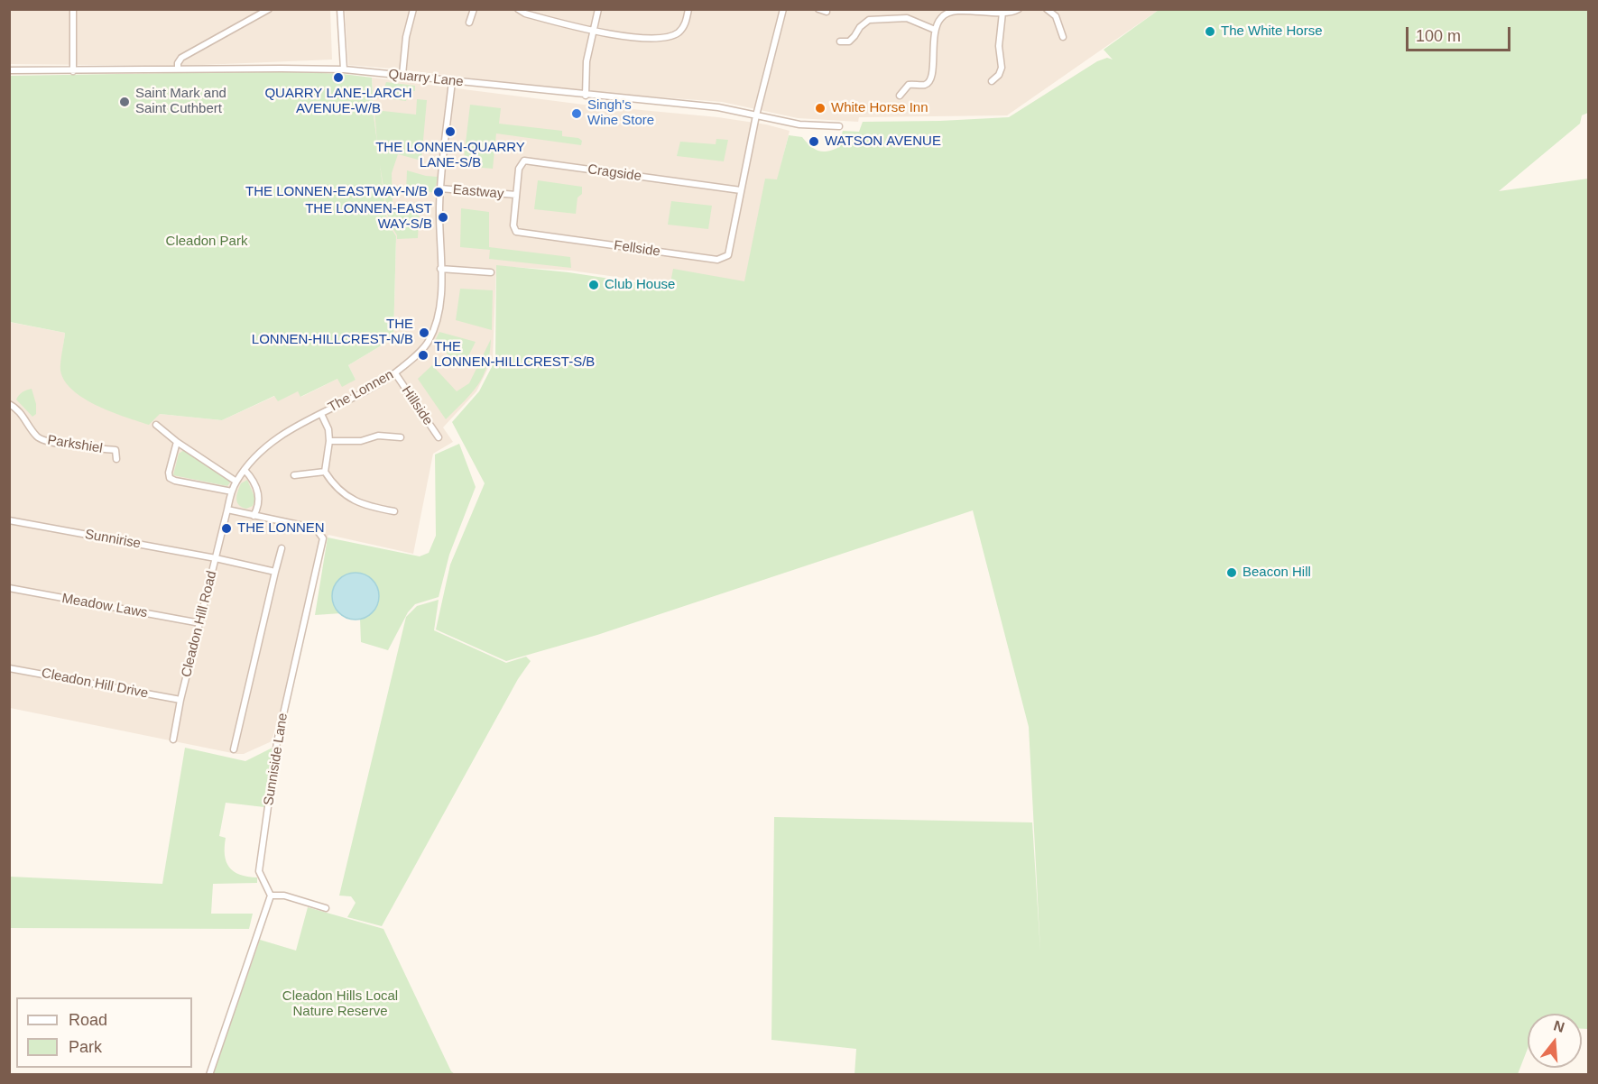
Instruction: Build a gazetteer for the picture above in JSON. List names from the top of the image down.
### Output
{
  "streets": {
    "street": [
      "Quarry Lane",
      "Cragside",
      "Eastway",
      "Fellside",
      "The Lonnen",
      "Hillside",
      "Parkshiel",
      "Sunnirise",
      "Meadow Laws",
      "Cleadon Hill Road",
      "Cleadon Hill Drive",
      "Sunniside Lane"
    ]
  },
  "crossings": [
    ["Quarry Lane", "The Lonnen"],
    ["Cragside", "Eastway"],
    ["Cragside", "Fellside"],
    ["Eastway", "Fellside"],
    ["Eastway", "The Lonnen"],
    ["The Lonnen", "Hillside"],
    ["The Lonnen", "Cleadon Hill Road"],
    ["The Lonnen", "Sunniside Lane"],
    ["Sunnirise", "Cleadon Hill Road"],
    ["Meadow Laws", "Cleadon Hill Road"],
    ["Cleadon Hill Road", "Cleadon Hill Drive"],
    ["Cleadon Hill Road", "Sunniside Lane"]
  ],
  "parks": ["Cleadon Park", "Cleadon Hills Local Nature Reserve"],
  "places": [
    "The White Horse",
    "QUARRY LANE-LARCH AVENUE-W/B",
    "Saint Mark and Saint Cuthbert",
    "White Horse Inn",
    "Singh's Wine Store",
    "THE LONNEN-QUARRY LANE-S/B",
    "WATSON AVENUE",
    "THE LONNEN-EASTWAY-N/B",
    "THE LONNEN-EAST WAY-S/B",
    "Club House",
    "THE LONNEN-HILLCREST-N/B",
    "THE LONNEN-HILLCREST-S/B",
    "THE LONNEN",
    "Beacon Hill"
  ],
  "legend": ["Road", "Park"],
  "scale_bar": "100 m",
  "north": "top"
}
